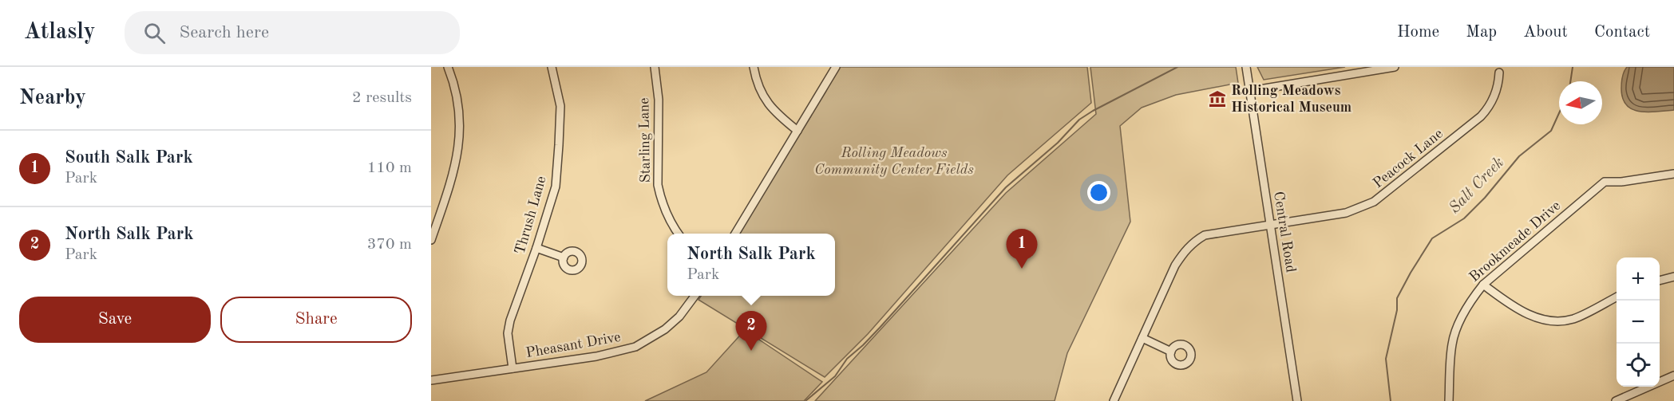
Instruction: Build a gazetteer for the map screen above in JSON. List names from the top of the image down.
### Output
{
  "streets": {
    "street": [
      "Starling Lane",
      "Peacock Lane",
      "Thrush Lane",
      "Central Road",
      "Brookmeade Drive",
      "Pheasant Drive"
    ]
  },
  "crossings": [
    ["Peacock Lane", "Central Road"],
    ["Thrush Lane", "Pheasant Drive"]
  ],
  "water": ["Salt Creek"],
  "parks": ["Rolling Meadows Community Center Fields"],
  "places": {
    "museum": ["Rolling Meadows Historical Museum"]
  },
  "north": "left",
  "page": {
    "header": "Atlasly",
    "search": "Search here",
    "nav": [
      "Home",
      "Map",
      "About",
      "Contact"
    ],
    "heading": ["Nearby", "2 results"],
    "list": [
      {
        "mark": "1",
        "name": "South Salk Park",
        "note": "Park",
        "value": "110 m"
      },
      {
        "mark": "2",
        "name": "North Salk Park",
        "note": "Park",
        "value": "370 m"
      }
    ],
    "pins": ["1", "2"],
    "popup": ["North Salk Park", "Park"],
    "map_buttons": ["+", "−"],
    "buttons": ["Save", "Share"]
  }
}
